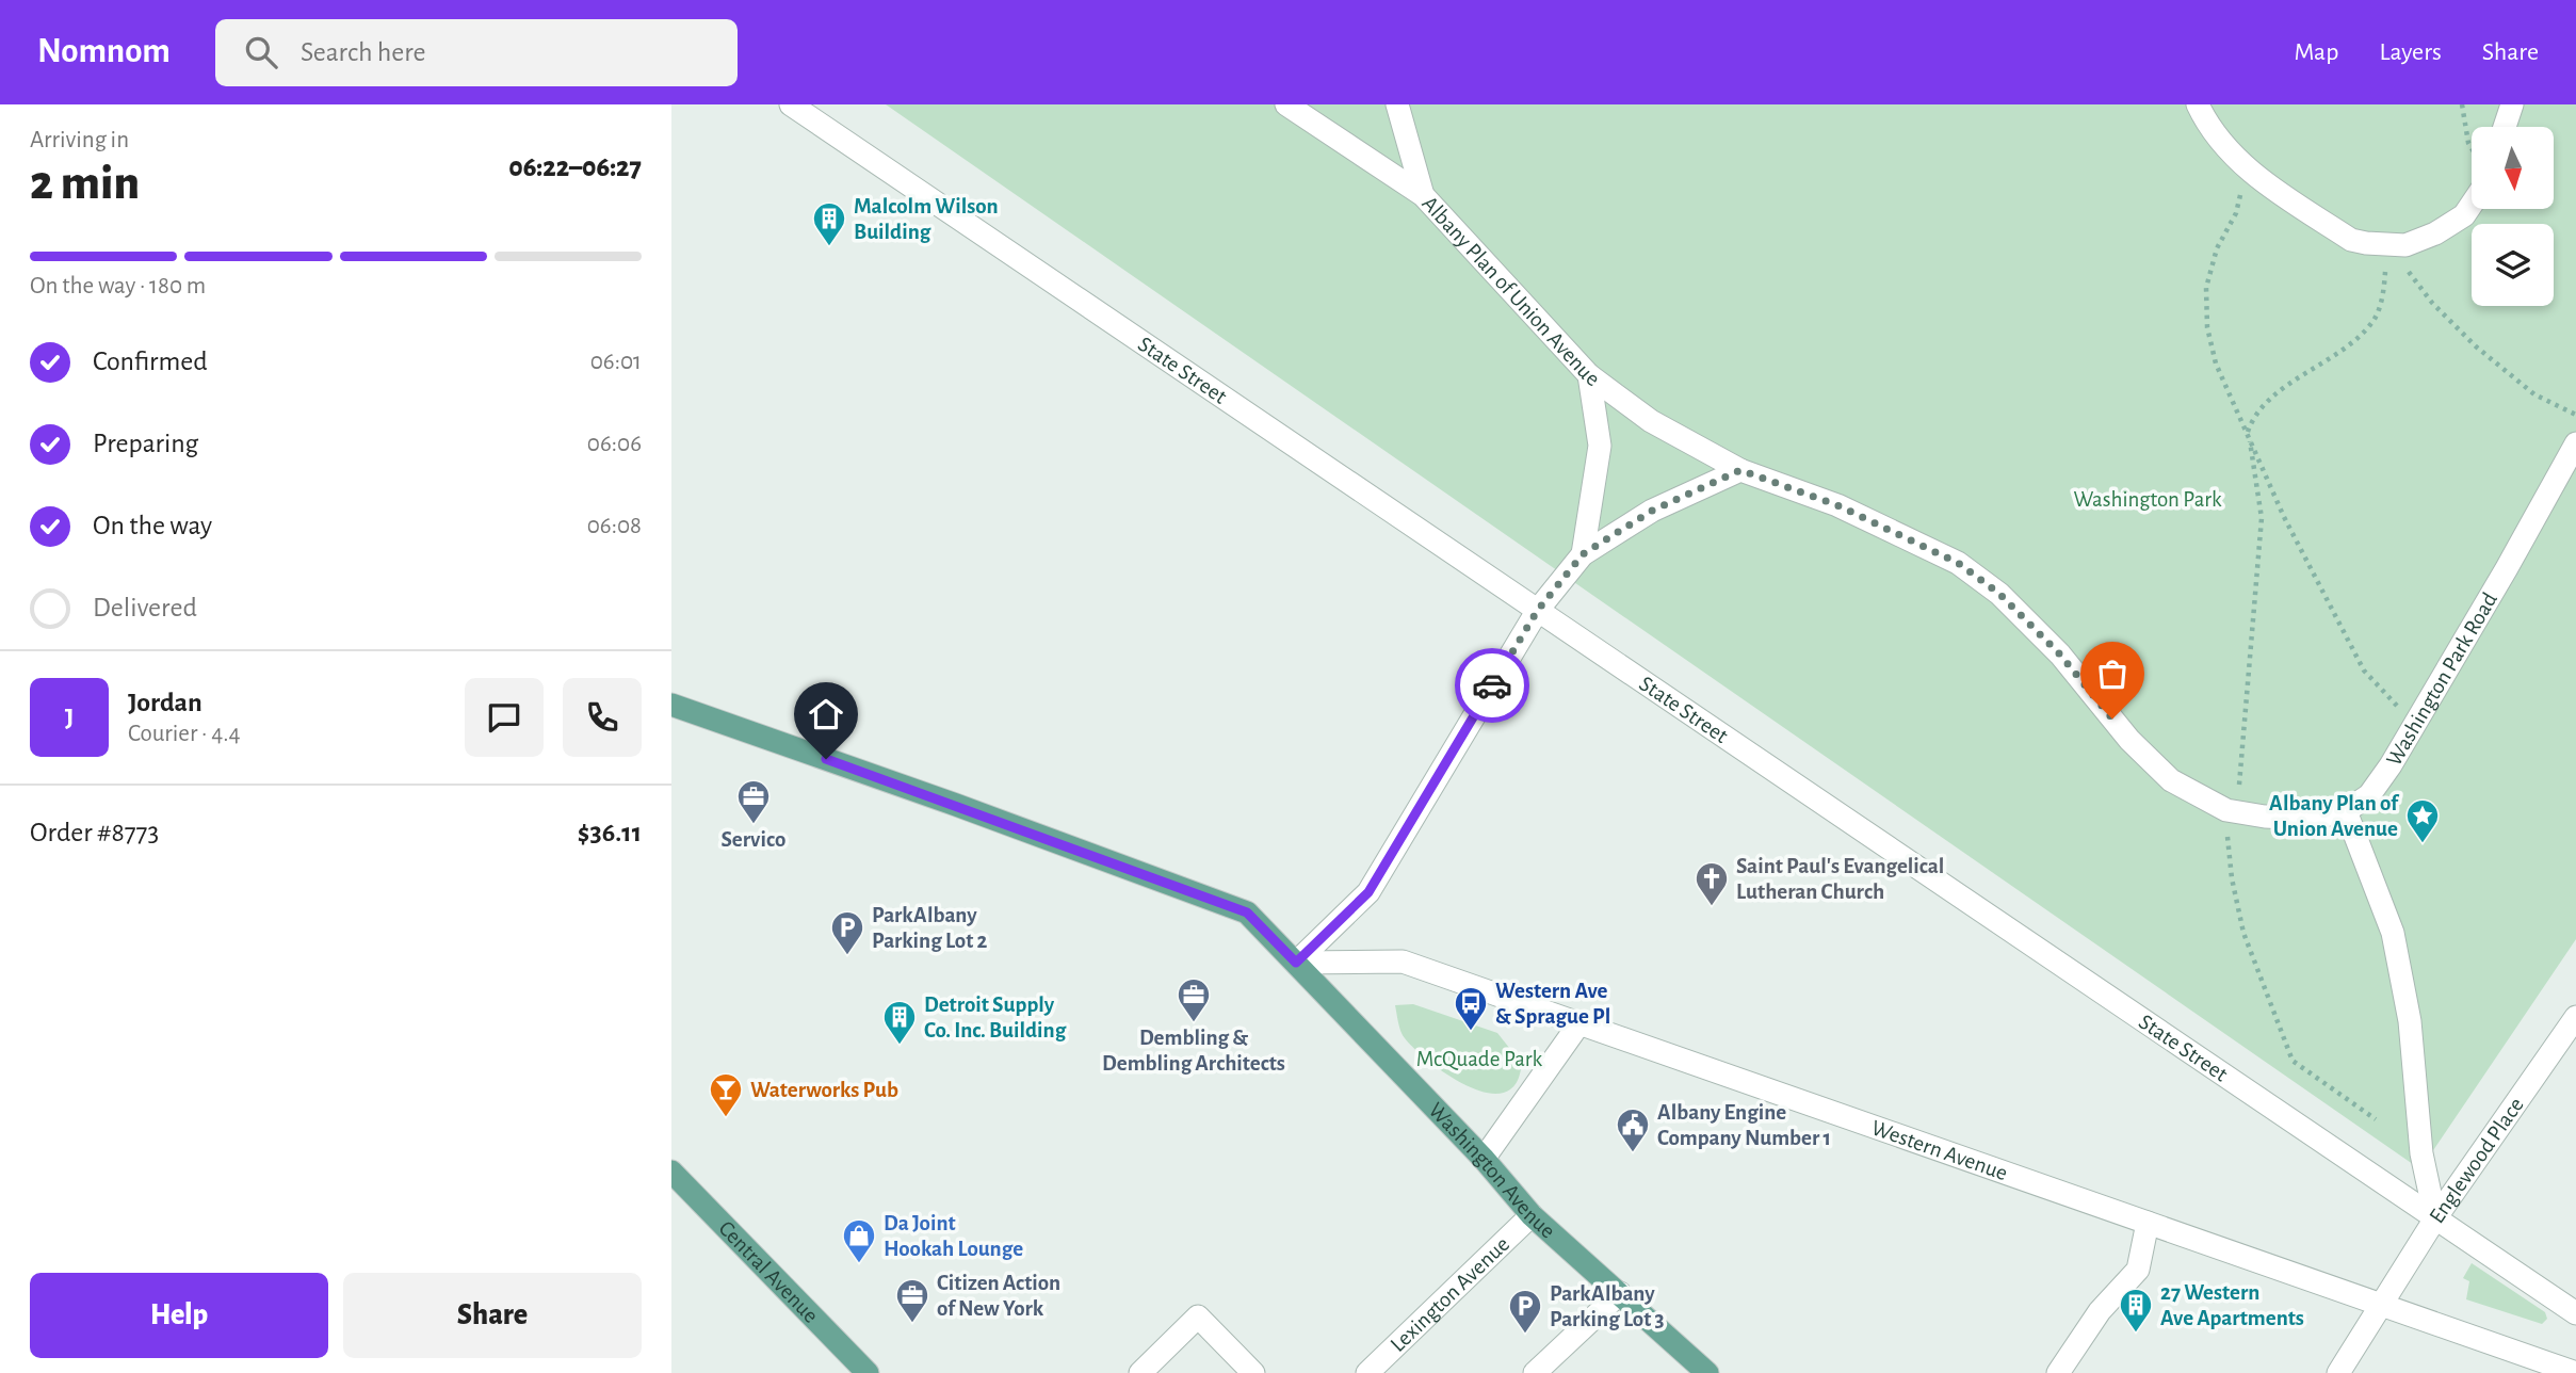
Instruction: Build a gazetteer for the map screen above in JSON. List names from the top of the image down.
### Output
{
  "streets": {
    "main road": ["Washington Avenue", "Central Avenue"],
    "street": [
      "Albany Plan of Union Avenue",
      "State Street",
      "Washington Park Road",
      "Western Avenue",
      "Englewood Place",
      "Lexington Avenue"
    ]
  },
  "crossings": [
    ["Albany Plan of Union Avenue", "Washington Park Road"],
    ["State Street", "Englewood Place"],
    ["Western Avenue", "Englewood Place"],
    ["Western Avenue", "Washington Avenue"],
    ["Washington Avenue", "Lexington Avenue"]
  ],
  "parks": ["Washington Park", "McQuade Park"],
  "places": {
    "building": ["Malcolm Wilson Building", "Detroit Supply Co. Inc. Building", "27 Western Ave Apartments"],
    "office": ["Servico", "Dembling & Dembling Architects", "Citizen Action of New York"],
    "place": ["Albany Plan of Union Avenue"],
    "church": ["Saint Paul's Evangelical Lutheran Church"],
    "parking": ["ParkAlbany Parking Lot 2", "ParkAlbany Parking Lot 3"],
    "bus stop": ["Western Ave & Sprague Pl"],
    "bar": ["Waterworks Pub"],
    "public building": ["Albany Engine Company Number 1"],
    "shop": ["Da Joint Hookah Lounge"]
  },
  "north": "bottom",
  "page": {
    "header": "Nomnom",
    "search": "Search here",
    "nav": ["Map", "Layers", "Share"],
    "heading": ["2 min", "Arriving in", "06:22–06:27"],
    "panel": [
      "Jordan",
      "Courier · 4.4",
      "Order #8773",
      "$36.11"
    ],
    "bar": "On the way · 180 m",
    "list": [
      ["Confirmed", "06:01"],
      ["Preparing", "06:06"],
      ["On the way", "06:08"],
      "Delivered"
    ],
    "round": "J",
    "buttons": ["Help", "Share"]
  }
}
